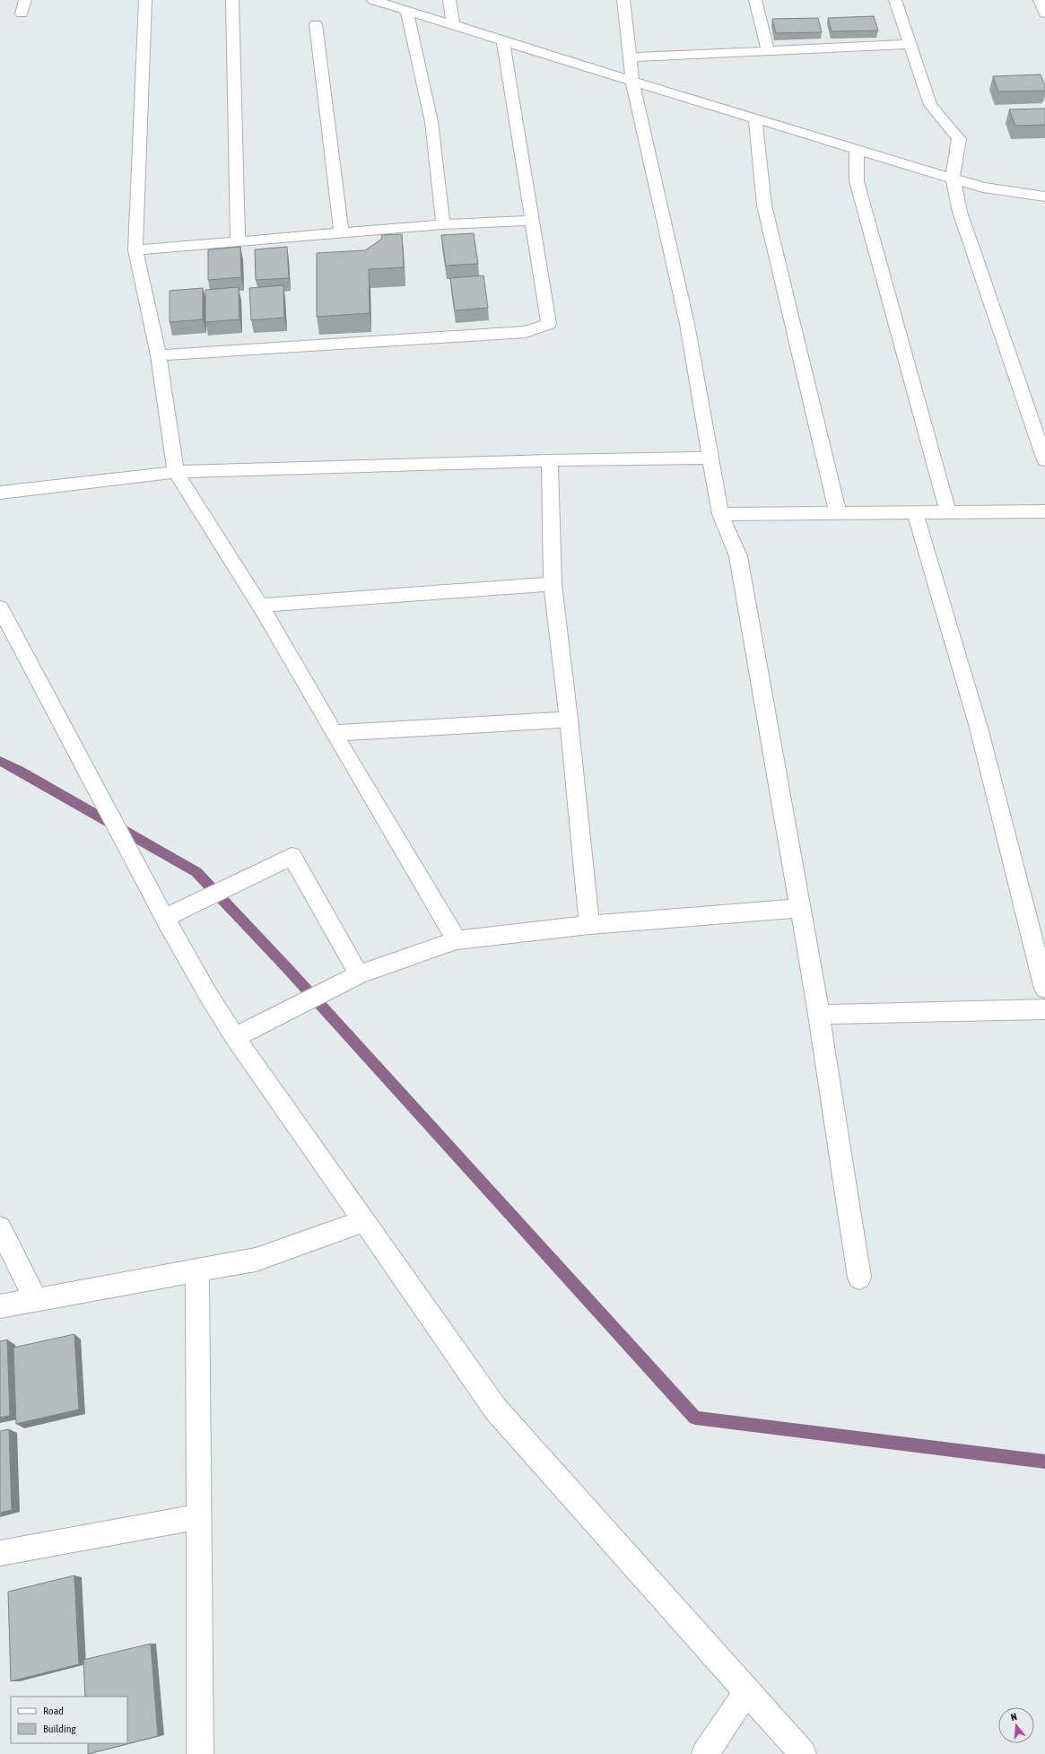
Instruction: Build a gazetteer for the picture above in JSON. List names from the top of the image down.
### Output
{
  "legend": ["Road", "Building"],
  "north": "top"
}
